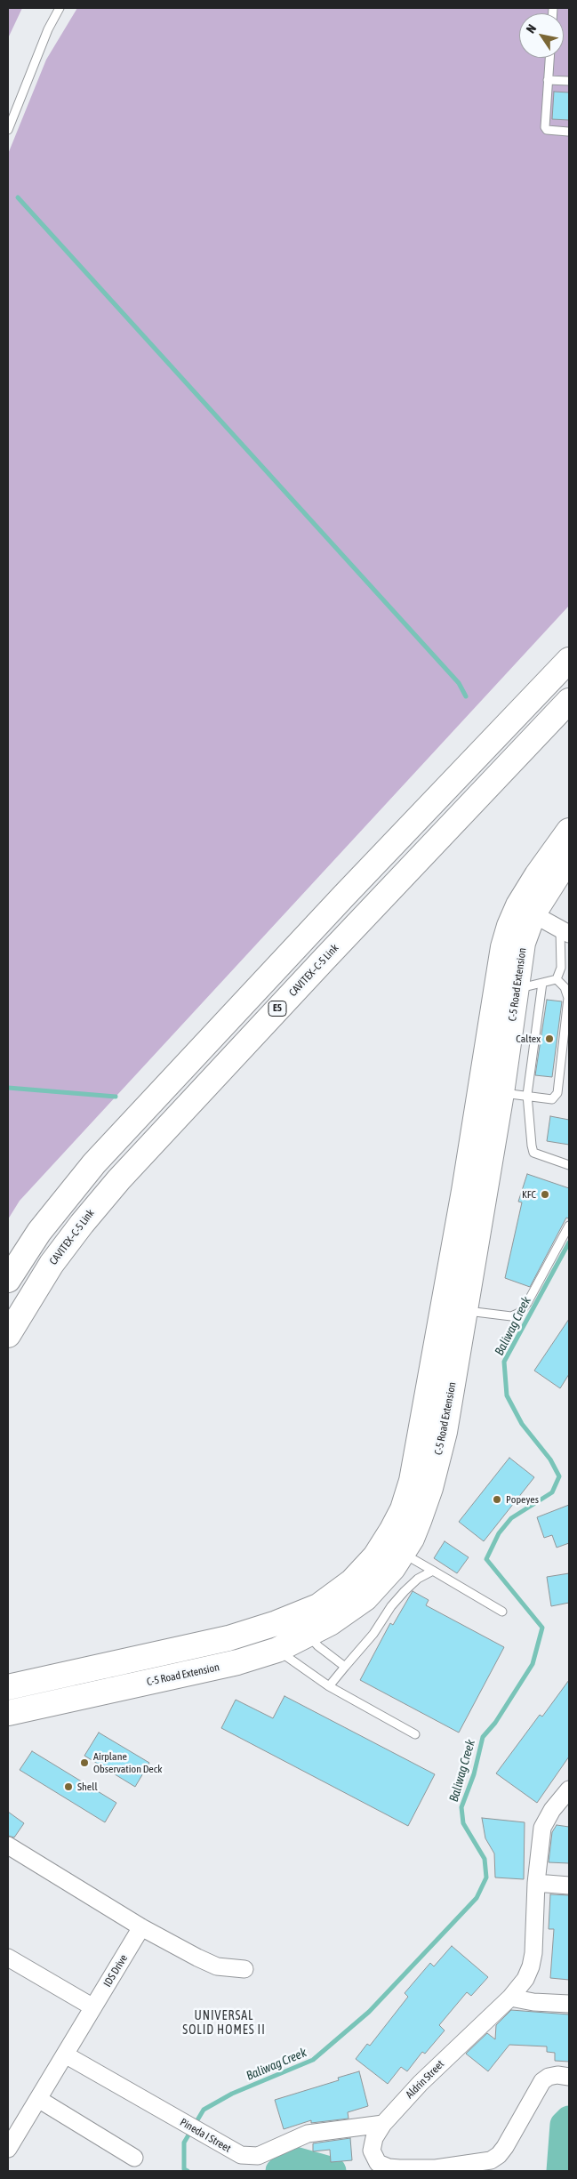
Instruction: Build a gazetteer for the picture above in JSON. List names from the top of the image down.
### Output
{
  "streets": {
    "main road": ["CAVITEX–C-5 Link", "C-5 Road Extension", "E5"],
    "street": ["IDS Drive", "Aldrin Street", "Pineda I Street"]
  },
  "crossings": [
    ["IDS Drive", "Pineda I Street"],
    ["Aldrin Street", "Pineda I Street"]
  ],
  "districts": ["UNIVERSAL SOLID HOMES II"],
  "water": ["Baliwag Creek"],
  "places": [
    "Caltex",
    "KFC",
    "Popeyes",
    "Airplane Observation Deck",
    "Shell"
  ],
  "north": "top left"
}
